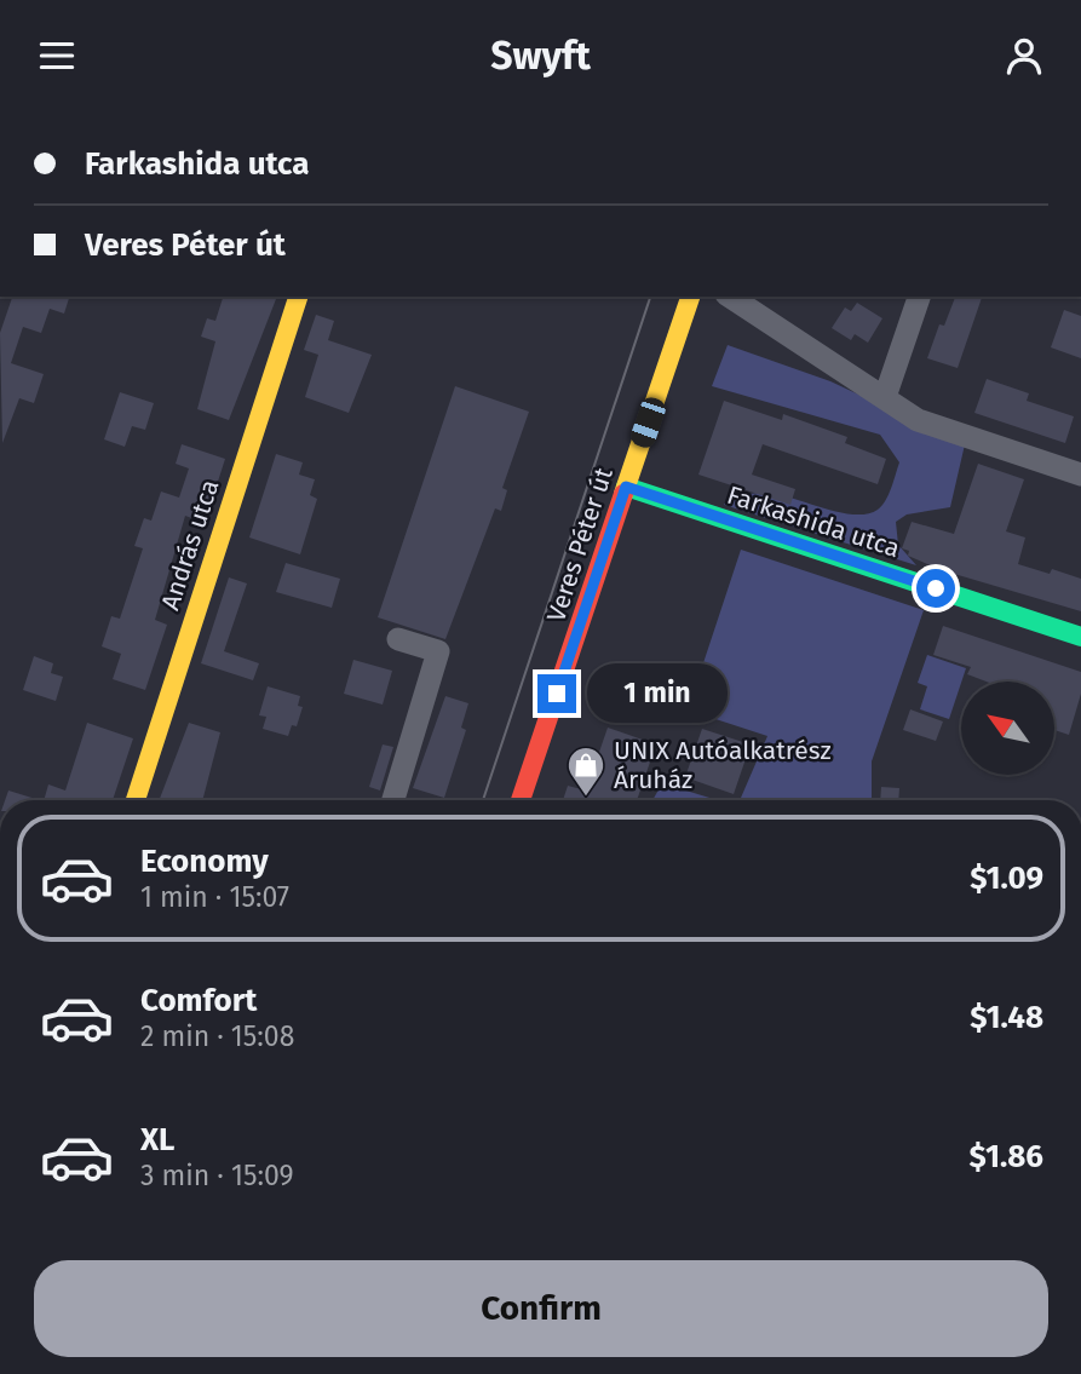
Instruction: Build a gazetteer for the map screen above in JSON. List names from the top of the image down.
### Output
{
  "streets": {
    "street": ["Farkashida utca", "András utca", "Veres Péter út"]
  },
  "crossings": [
    ["Farkashida utca", "Veres Péter út"]
  ],
  "places": {
    "shop": ["UNIX Autóalkatrész Áruház"]
  },
  "north": "top left",
  "page": {
    "header": "Swyft",
    "banner": ["Farkashida utca", "Veres Péter út"],
    "bubble": "1 min",
    "list": [
      {
        "name": "Economy",
        "note": "1 min · 15:07",
        "value": "$1.09"
      },
      {
        "name": "Comfort",
        "note": "2 min · 15:08",
        "value": "$1.48"
      },
      {
        "name": "XL",
        "note": "3 min · 15:09",
        "value": "$1.86"
      }
    ],
    "buttons": "Confirm"
  }
}
